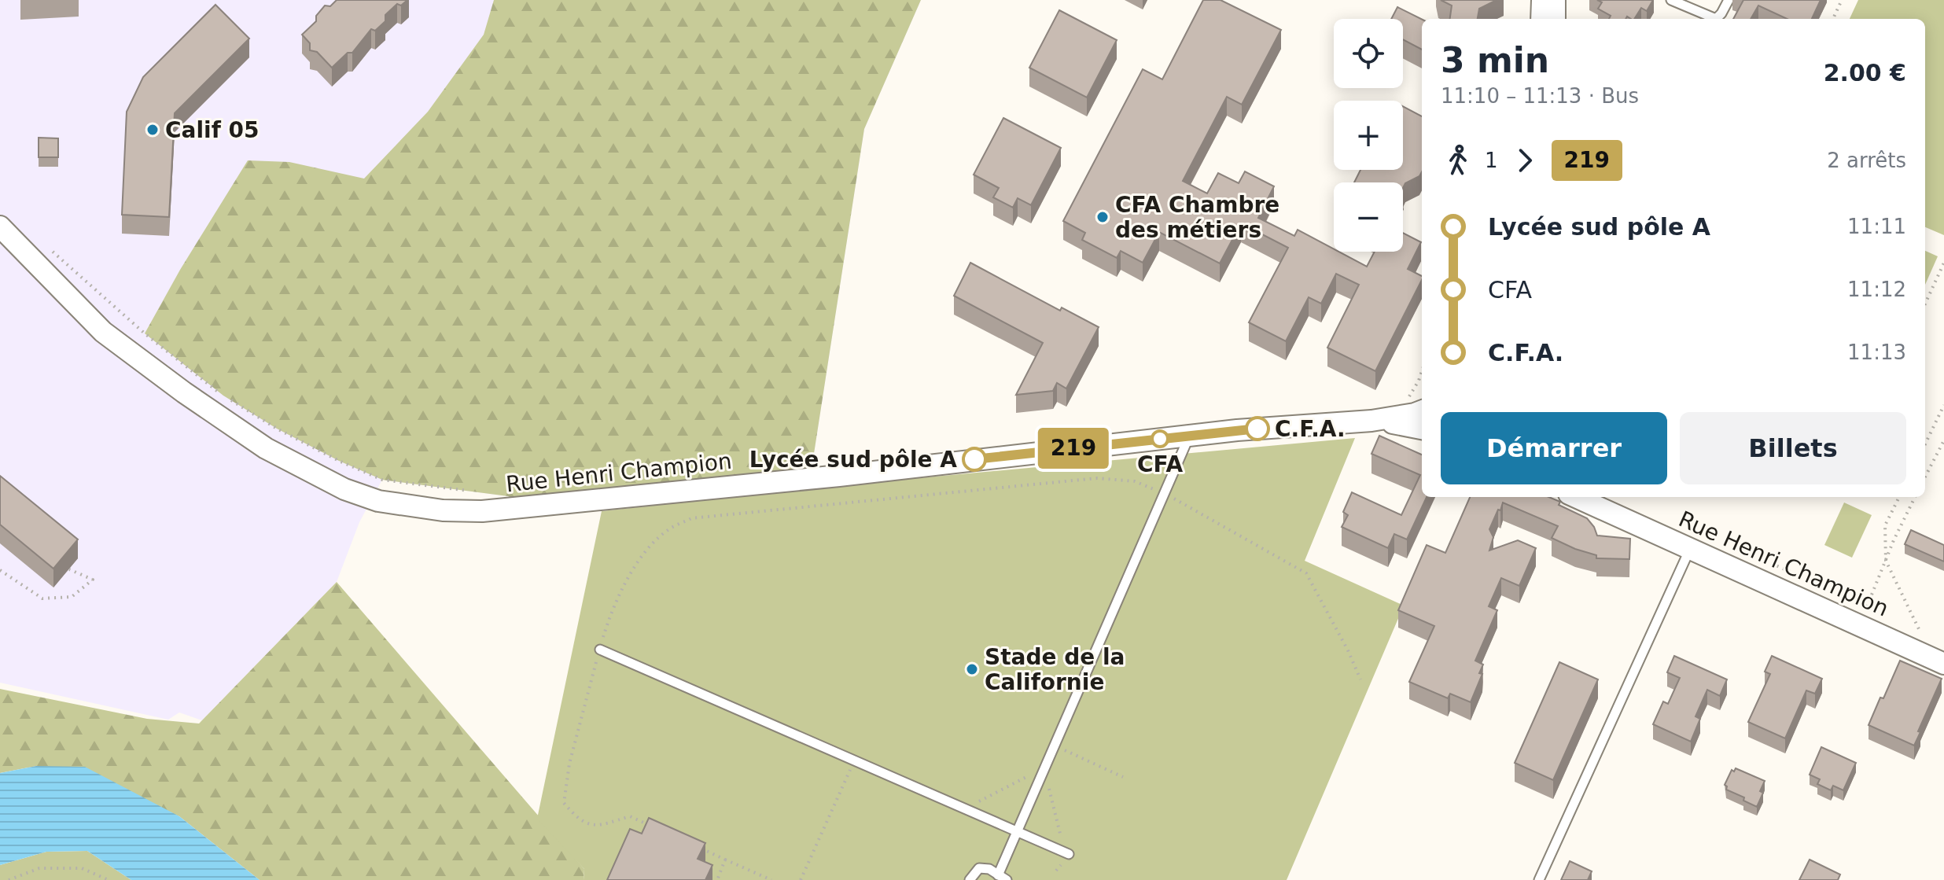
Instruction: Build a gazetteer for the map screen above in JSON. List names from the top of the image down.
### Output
{
  "streets": {
    "street": ["Rue Henri Champion"]
  },
  "places": [
    "Calif 05",
    "CFA Chambre des métiers",
    "C.F.A.",
    "CFA",
    "Lycée sud pôle A",
    "Stade de la Californie"
  ],
  "lines": ["bus line 219"],
  "page": {
    "on_map": "219",
    "map_buttons": ["+", "−"],
    "heading": ["3 min", "11:10 – 11:13 · Bus", "2.00 €"],
    "legs": ["1", "219", "2 arrêts"],
    "list": [
      {
        "name": "Lycée sud pôle A",
        "value": "11:11"
      },
      {
        "name": "CFA",
        "value": "11:12"
      },
      {
        "name": "C.F.A.",
        "value": "11:13"
      }
    ],
    "buttons": ["Démarrer", "Billets"]
  }
}
